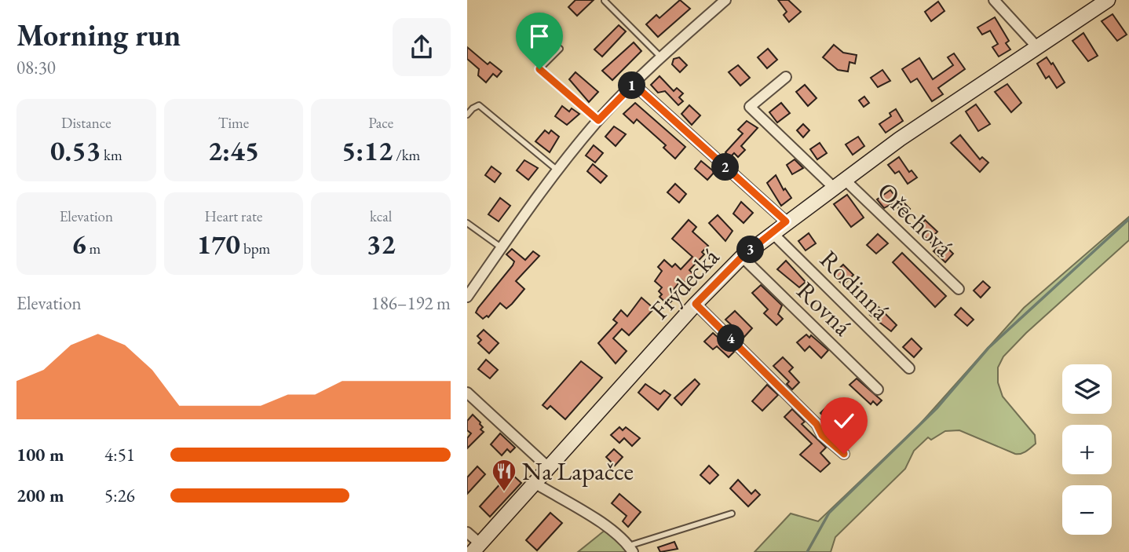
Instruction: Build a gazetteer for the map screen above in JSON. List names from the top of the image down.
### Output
{
  "streets": {
    "main road": ["Frýdecká"],
    "street": ["Ořechová", "Rodinná", "Rovná"]
  },
  "crossings": [
    ["Ořechová", "Frýdecká"],
    ["Frýdecká", "Rodinná"],
    ["Frýdecká", "Rovná"]
  ],
  "places": {
    "restaurant": ["Na Lapačce"]
  },
  "page": {
    "heading": ["Morning run", "08:30"],
    "pins": [
      "1",
      "2",
      "3",
      "4"
    ],
    "stats": [
      ["Distance", "0.53 km"],
      ["Time", "2:45"],
      ["Pace", "5:12 /km"],
      ["Elevation", "6 m"],
      ["Heart rate", "170 bpm"],
      ["kcal", "32"]
    ],
    "chart": ["Elevation", "186–192 m"],
    "map_buttons": ["+", "−"],
    "list": [
      {
        "name": "100 m",
        "note": "4:51"
      },
      {
        "name": "200 m",
        "note": "5:26"
      }
    ]
  }
}
